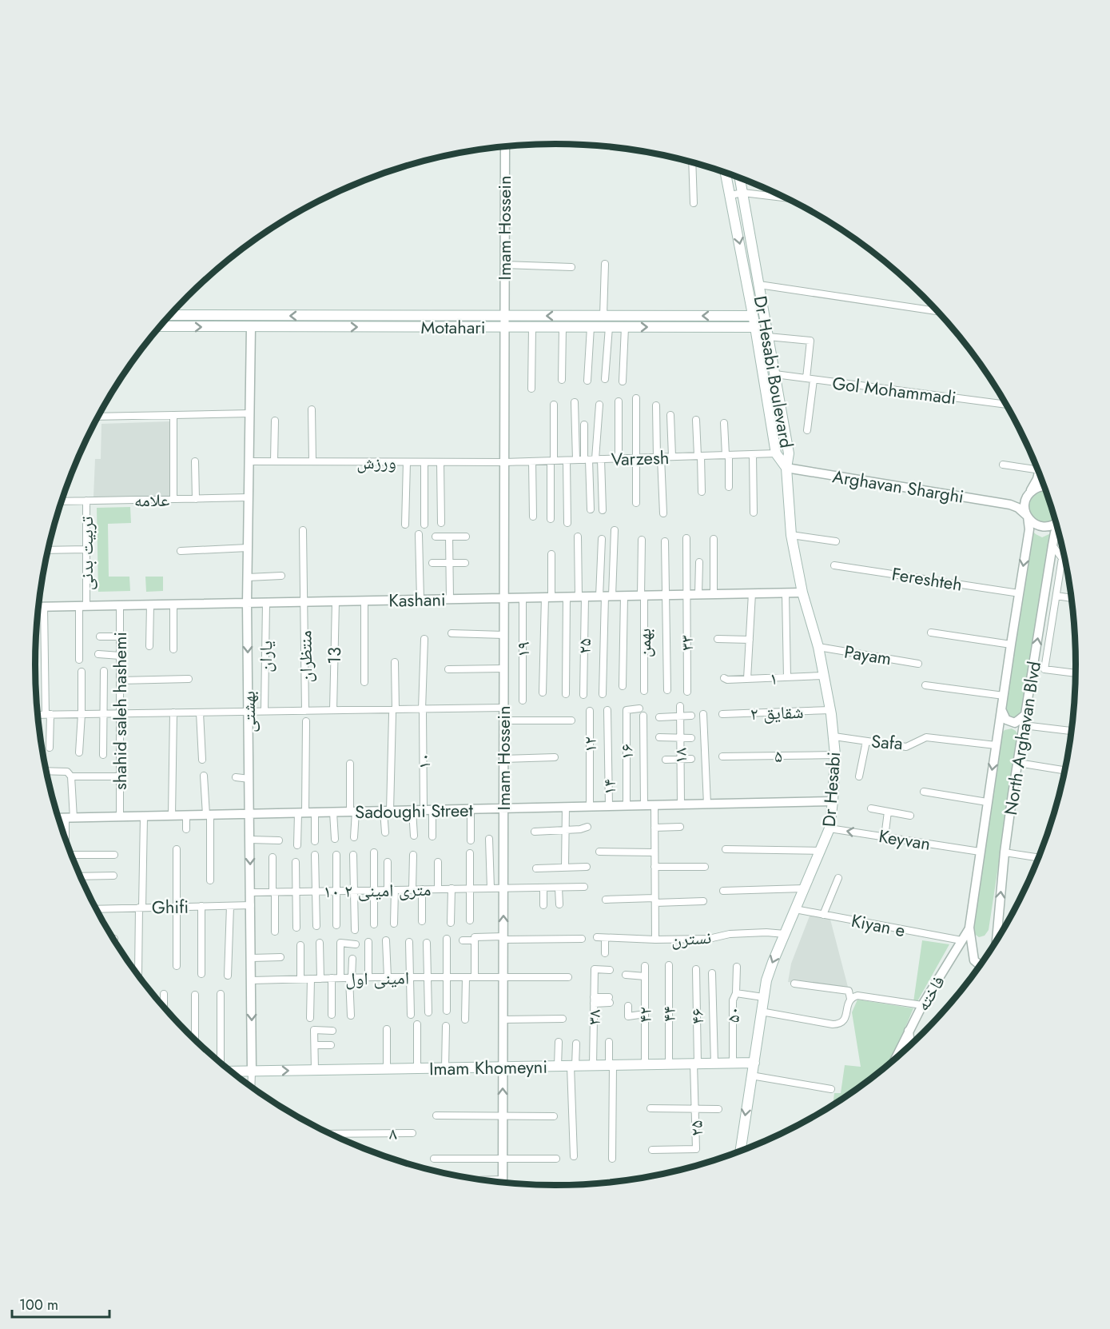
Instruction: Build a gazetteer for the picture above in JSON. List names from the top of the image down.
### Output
{
  "streets": {
    "main road": [
      "Motahari",
      "Dr Hesabi Boulevard",
      "Dr Hesabi",
      "Imam Khomeyni"
    ],
    "street": [
      "Imam Hossein",
      "Gol Mohammadi",
      "Varzesh",
      "ورزش",
      "Arghavan Sharghi",
      "علامه",
      "تربیت بدنی",
      "Fereshteh",
      "Kashani",
      "بهمن",
      "۳۳",
      "۲۵",
      "۱۹",
      "Payam",
      "13",
      "یاران",
      "منتظران",
      "۱",
      "shahid saleh hashemi",
      "بهشتی",
      "شقایق ۲",
      "North Arghavan Blvd",
      "Safa",
      "۱۲",
      "۱۶",
      "۱۸",
      "۵",
      "۱۰",
      "۱۴",
      "Sadoughi Street",
      "Keyvan",
      "۱۰ متری امینی ۲",
      "Ghifi",
      "Kiyan e",
      "نسترن",
      "امینی اول",
      "فاخته",
      "۴۴",
      "۴۲",
      "۵۰",
      "۴۶",
      "۳۸",
      "۸"
    ]
  },
  "crossings": [
    ["Imam Hossein", "Motahari"],
    ["Imam Hossein", "Varzesh"],
    ["Imam Hossein", "ورزش"],
    ["Imam Hossein", "Kashani"],
    ["Imam Hossein", "Sadoughi Street"],
    ["Imam Hossein", "۱۰ متری امینی ۲"],
    ["Imam Hossein", "امینی اول"],
    ["Imam Hossein", "Imam Khomeyni"],
    ["Motahari", "Dr Hesabi Boulevard"],
    ["Motahari", "بهشتی"],
    ["Dr Hesabi Boulevard", "Gol Mohammadi"],
    ["Dr Hesabi Boulevard", "Varzesh"],
    ["Dr Hesabi Boulevard", "Arghavan Sharghi"],
    ["Dr Hesabi Boulevard", "Dr Hesabi"],
    ["Varzesh", "ورزش"],
    ["ورزش", "بهشتی"],
    ["Arghavan Sharghi", "Dr Hesabi"],
    ["علامه", "تربیت بدنی"],
    ["علامه", "بهشتی"],
    ["تربیت بدنی", "Kashani"],
    ["Fereshteh", "North Arghavan Blvd"],
    ["Kashani", "بهمن"],
    ["Kashani", "۳۳"],
    ["Kashani", "۲۵"],
    ["Kashani", "۱۹"],
    ["Kashani", "13"],
    ["Kashani", "یاران"],
    ["Kashani", "منتظران"],
    ["Kashani", "shahid saleh hashemi"],
    ["Kashani", "بهشتی"],
    ["Kashani", "Dr Hesabi"],
    ["۲۵", "۴۶"],
    ["۲۵", "Imam Khomeyni"],
    ["Payam", "Dr Hesabi"],
    ["۱", "Dr Hesabi"],
    ["shahid saleh hashemi", "Sadoughi Street"],
    ["بهشتی", "Sadoughi Street"],
    ["بهشتی", "۱۰ متری امینی ۲"],
    ["بهشتی", "Ghifi"],
    ["بهشتی", "امینی اول"],
    ["بهشتی", "Imam Khomeyni"],
    ["شقایق ۲", "Dr Hesabi"],
    ["North Arghavan Blvd", "Safa"],
    ["North Arghavan Blvd", "Keyvan"],
    ["North Arghavan Blvd", "فاخته"],
    ["Safa", "Dr Hesabi"],
    ["۱۲", "Sadoughi Street"],
    ["۱۶", "Sadoughi Street"],
    ["۱۸", "Sadoughi Street"],
    ["۵", "Dr Hesabi"],
    ["۱۰", "Sadoughi Street"],
    ["۱۴", "Sadoughi Street"],
    ["Dr Hesabi", "Sadoughi Street"],
    ["Dr Hesabi", "Keyvan"],
    ["Dr Hesabi", "Kiyan e"],
    ["Dr Hesabi", "نسترن"],
    ["Dr Hesabi", "Imam Khomeyni"],
    ["Kiyan e", "فاخته"],
    ["۴۴", "Imam Khomeyni"],
    ["۴۲", "Imam Khomeyni"],
    ["۵۰", "Imam Khomeyni"],
    ["۴۶", "Imam Khomeyni"],
    ["۳۸", "Imam Khomeyni"]
  ],
  "scale_bar": "100 m"
}
